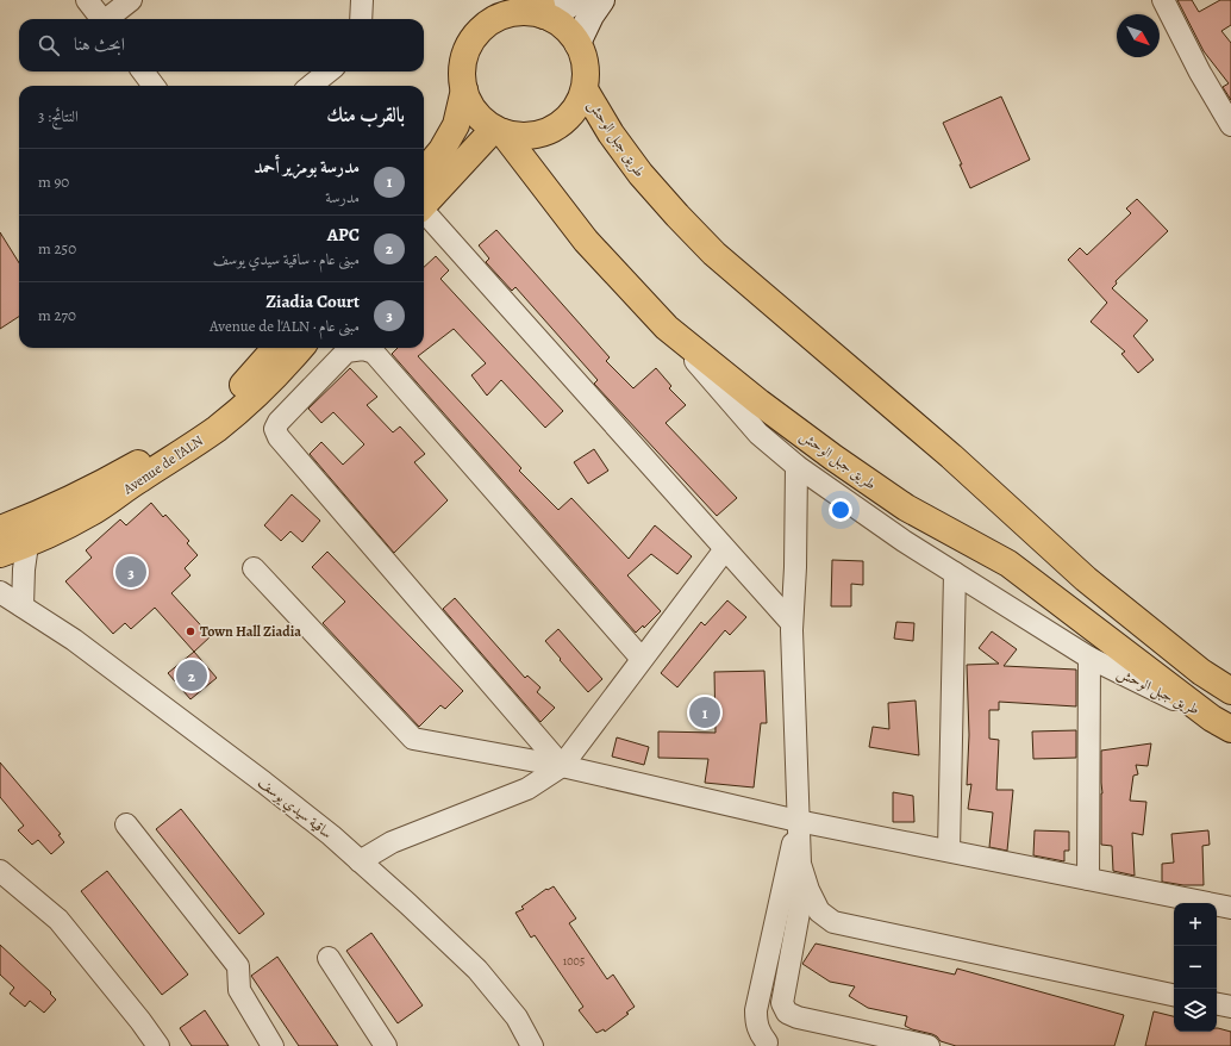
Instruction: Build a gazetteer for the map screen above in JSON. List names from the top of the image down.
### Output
{
  "streets": {
    "main road": ["طريق جبل الوحش"],
    "street": ["ساقية سيدي يوسف"]
  },
  "places": ["Town Hall Ziadia"],
  "house_numbers": ["1005"],
  "north": "bottom right",
  "page": {
    "search": "ابحث هنا",
    "heading": ["بالقرب منك", "النتائج: 3"],
    "list": [
      {
        "mark": "1",
        "name": "مدرسة بومزير أحمد",
        "note": "مدرسة",
        "value": "90 m"
      },
      {
        "mark": "2",
        "name": "APC",
        "note": "مبنى عام · ساقية سيدي يوسف",
        "value": "250 m"
      },
      {
        "mark": "3",
        "name": "Ziadia Court",
        "note": "مبنى عام · Avenue de l'ALN",
        "value": "270 m"
      }
    ],
    "pins": ["3", "2", "1"],
    "map_buttons": ["+", "−"]
  }
}
